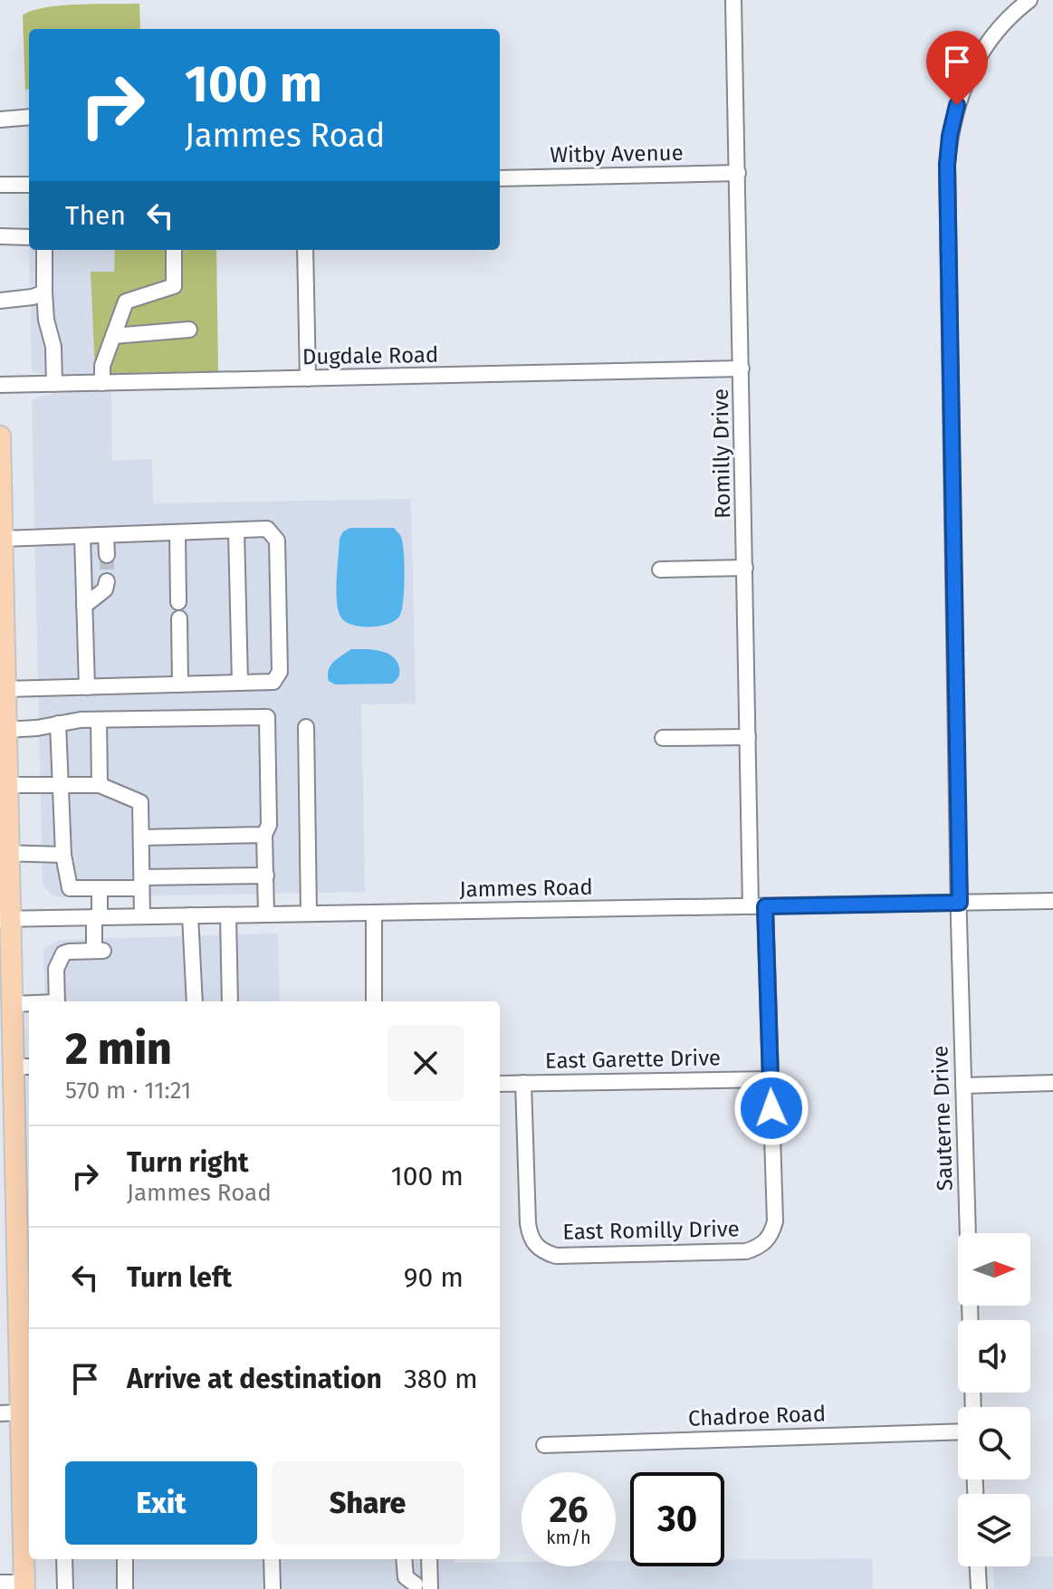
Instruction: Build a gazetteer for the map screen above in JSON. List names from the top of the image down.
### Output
{
  "streets": {
    "street": [
      "Witby Avenue",
      "Dugdale Road",
      "Romilly Drive",
      "Jammes Road",
      "East Garette Drive",
      "Sauterne Drive",
      "East Romilly Drive",
      "Chadroe Road"
    ]
  },
  "crossings": [
    ["Witby Avenue", "Romilly Drive"],
    ["Dugdale Road", "Romilly Drive"],
    ["Romilly Drive", "Jammes Road"],
    ["Romilly Drive", "East Garette Drive"],
    ["Romilly Drive", "East Romilly Drive"],
    ["Jammes Road", "Sauterne Drive"],
    ["East Garette Drive", "East Romilly Drive"]
  ],
  "north": "right",
  "page": {
    "turn": ["100 m", "Jammes Road"],
    "then": "Then",
    "heading": ["2 min", "570 m · 11:21"],
    "list": [
      {
        "name": "Turn right",
        "note": "Jammes Road",
        "value": "100 m"
      },
      {
        "name": "Turn left",
        "value": "90 m"
      },
      {
        "name": "Arrive at destination",
        "value": "380 m"
      }
    ],
    "buttons": ["Exit", "Share"],
    "speed": "26 km/h",
    "limit": "30"
  }
}
